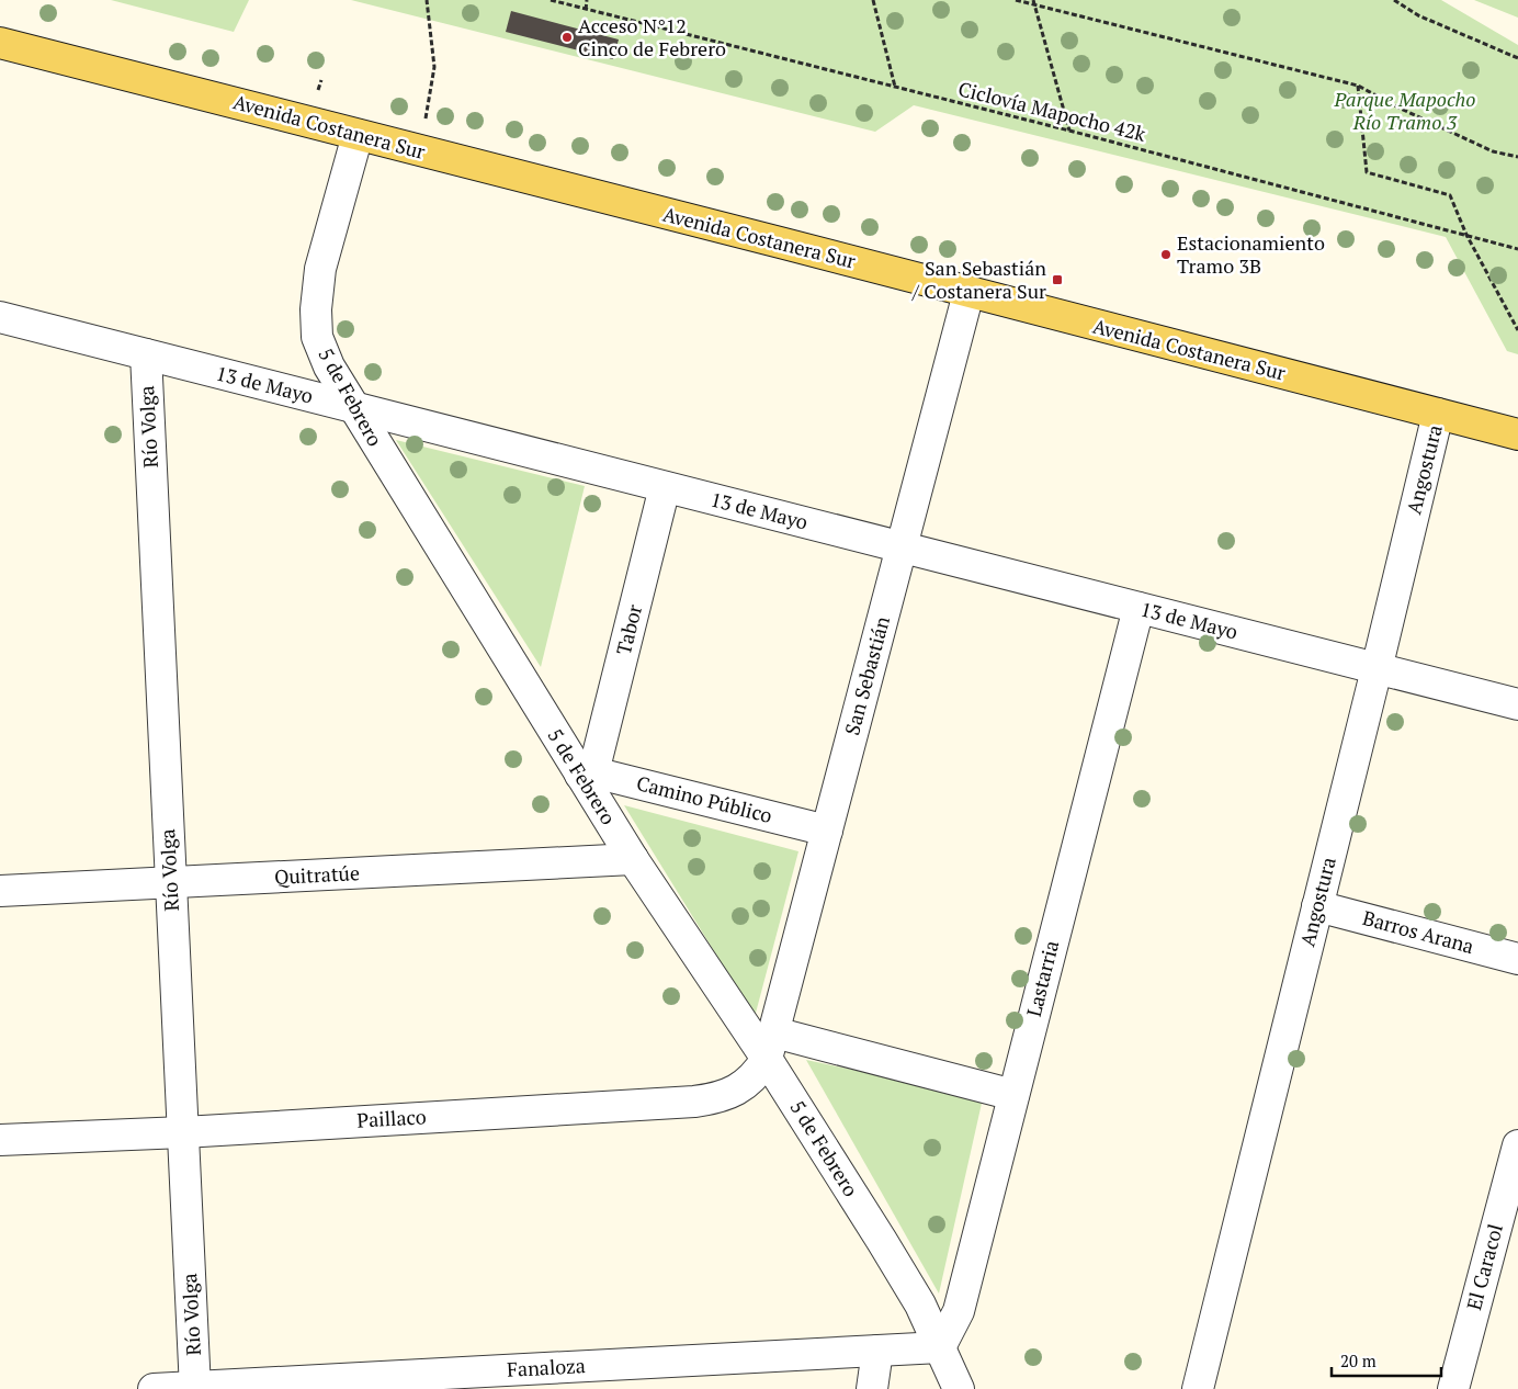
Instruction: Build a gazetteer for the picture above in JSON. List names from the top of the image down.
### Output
{
  "streets": {
    "main road": ["Avenida Costanera Sur"],
    "street": [
      "13 de Mayo",
      "5 de Febrero",
      "Río Volga",
      "Angostura",
      "Tabor",
      "San Sebastián",
      "Camino Público",
      "Quitratúe",
      "Barros Arana",
      "Lastarria",
      "Paillaco",
      "El Caracol",
      "Fanaloza"
    ],
    "path": ["Ciclovía Mapocho 42k"]
  },
  "crossings": [
    ["Avenida Costanera Sur", "5 de Febrero"],
    ["Avenida Costanera Sur", "Angostura"],
    ["Avenida Costanera Sur", "San Sebastián"],
    ["13 de Mayo", "5 de Febrero"],
    ["13 de Mayo", "Río Volga"],
    ["13 de Mayo", "Angostura"],
    ["13 de Mayo", "Tabor"],
    ["13 de Mayo", "San Sebastián"],
    ["13 de Mayo", "Lastarria"],
    ["5 de Febrero", "Tabor"],
    ["5 de Febrero", "San Sebastián"],
    ["5 de Febrero", "Camino Público"],
    ["5 de Febrero", "Quitratúe"],
    ["5 de Febrero", "Lastarria"],
    ["5 de Febrero", "Paillaco"],
    ["5 de Febrero", "Fanaloza"],
    ["Río Volga", "Quitratúe"],
    ["Río Volga", "Paillaco"],
    ["Río Volga", "Fanaloza"],
    ["Angostura", "Barros Arana"],
    ["Tabor", "Camino Público"],
    ["San Sebastián", "Camino Público"],
    ["San Sebastián", "Paillaco"],
    ["Lastarria", "Fanaloza"]
  ],
  "parks": ["Parque Mapocho Río Tramo 3"],
  "places": {
    "other": ["Acceso N°12 Cinco de Febrero", "Estacionamiento Tramo 3B"],
    "transit": ["San Sebastián / Costanera Sur"]
  },
  "scale_bar": "20 m"
}
